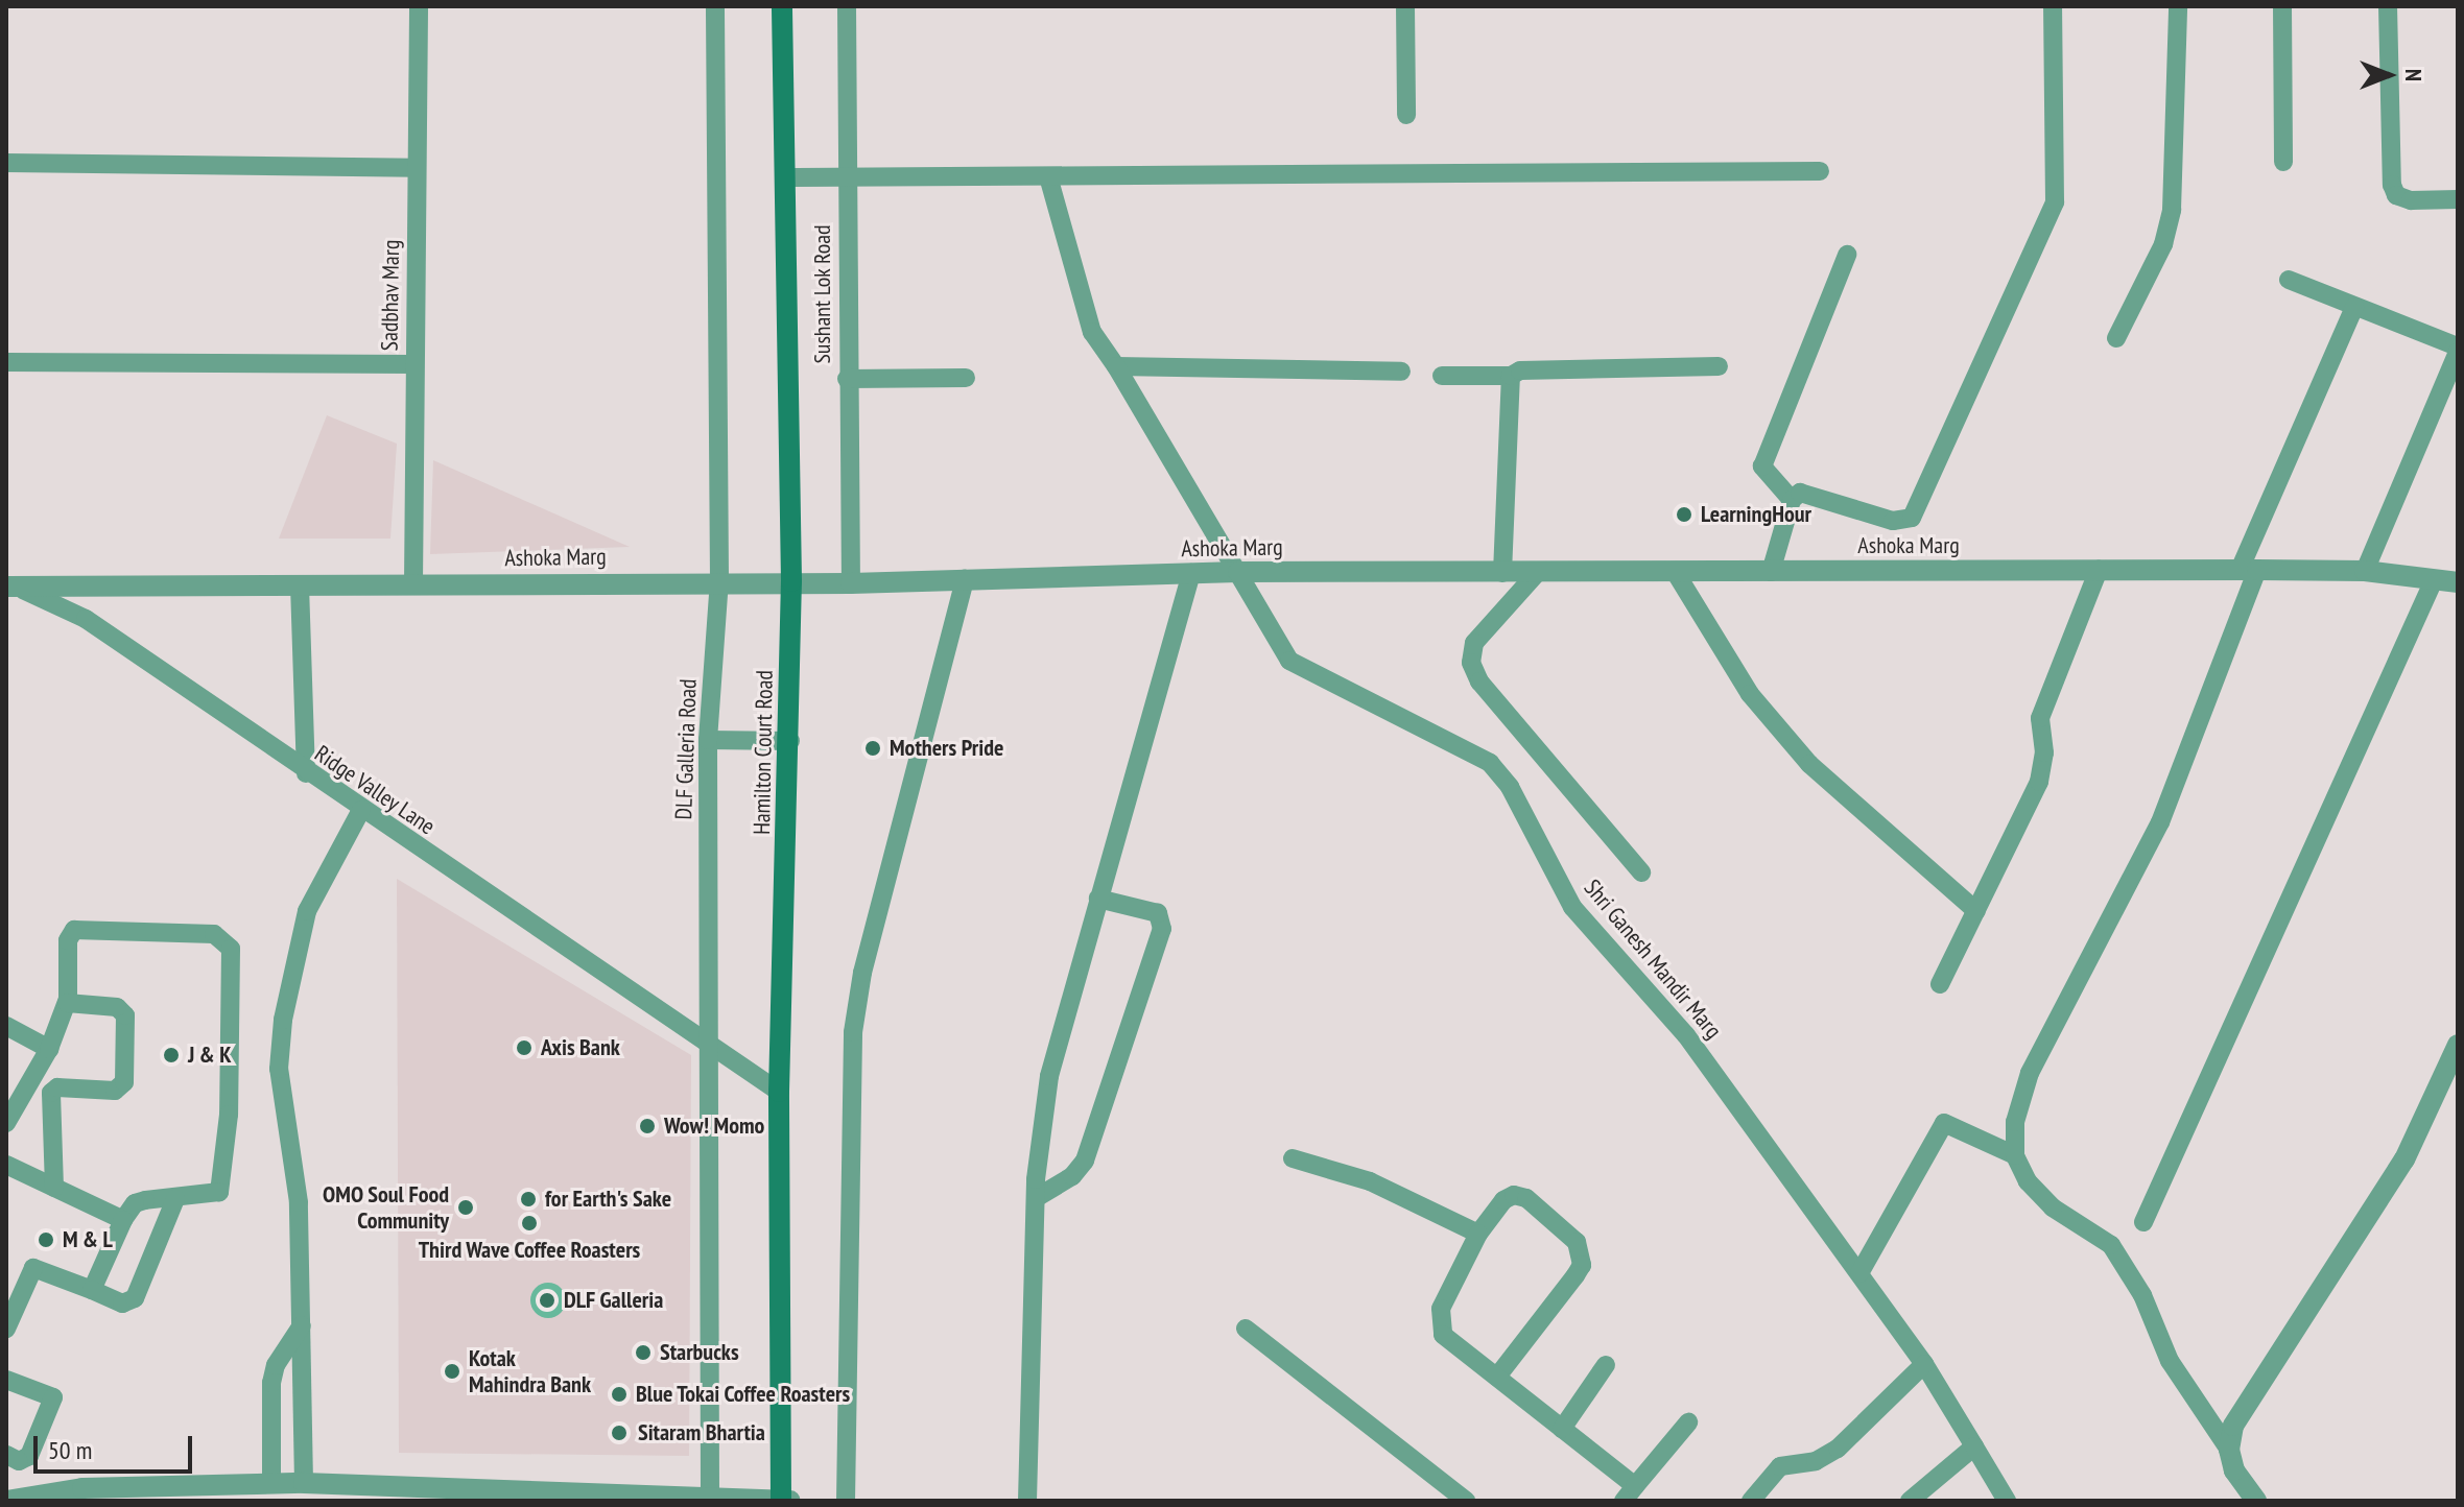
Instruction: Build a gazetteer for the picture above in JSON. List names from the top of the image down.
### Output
{
  "streets": {
    "main road": ["Hamilton Court Road"],
    "street": [
      "Sushant Lok Road",
      "Sadbhav Marg",
      "Ashoka Marg",
      "DLF Galleria Road",
      "Ridge Valley Lane",
      "Shri Ganesh Mandir Marg"
    ]
  },
  "crossings": [
    ["Sushant Lok Road", "Ashoka Marg"],
    ["Sadbhav Marg", "Ashoka Marg"],
    ["Ashoka Marg", "DLF Galleria Road"],
    ["Ashoka Marg", "Hamilton Court Road"],
    ["Ashoka Marg", "Ridge Valley Lane"],
    ["Ashoka Marg", "Shri Ganesh Mandir Marg"],
    ["DLF Galleria Road", "Ridge Valley Lane"],
    ["Hamilton Court Road", "Ridge Valley Lane"]
  ],
  "places": [
    "LearningHour",
    "Mothers Pride",
    "Axis Bank",
    "J & K",
    "Wow! Momo",
    "for Earth's Sake",
    "OMO Soul Food Community",
    "Third Wave Coffee Roasters",
    "M & L",
    "DLF Galleria",
    "Starbucks",
    "Kotak Mahindra Bank",
    "Blue Tokai Coffee Roasters",
    "Sitaram Bhartia"
  ],
  "scale_bar": "50 m",
  "north": "right"
}
